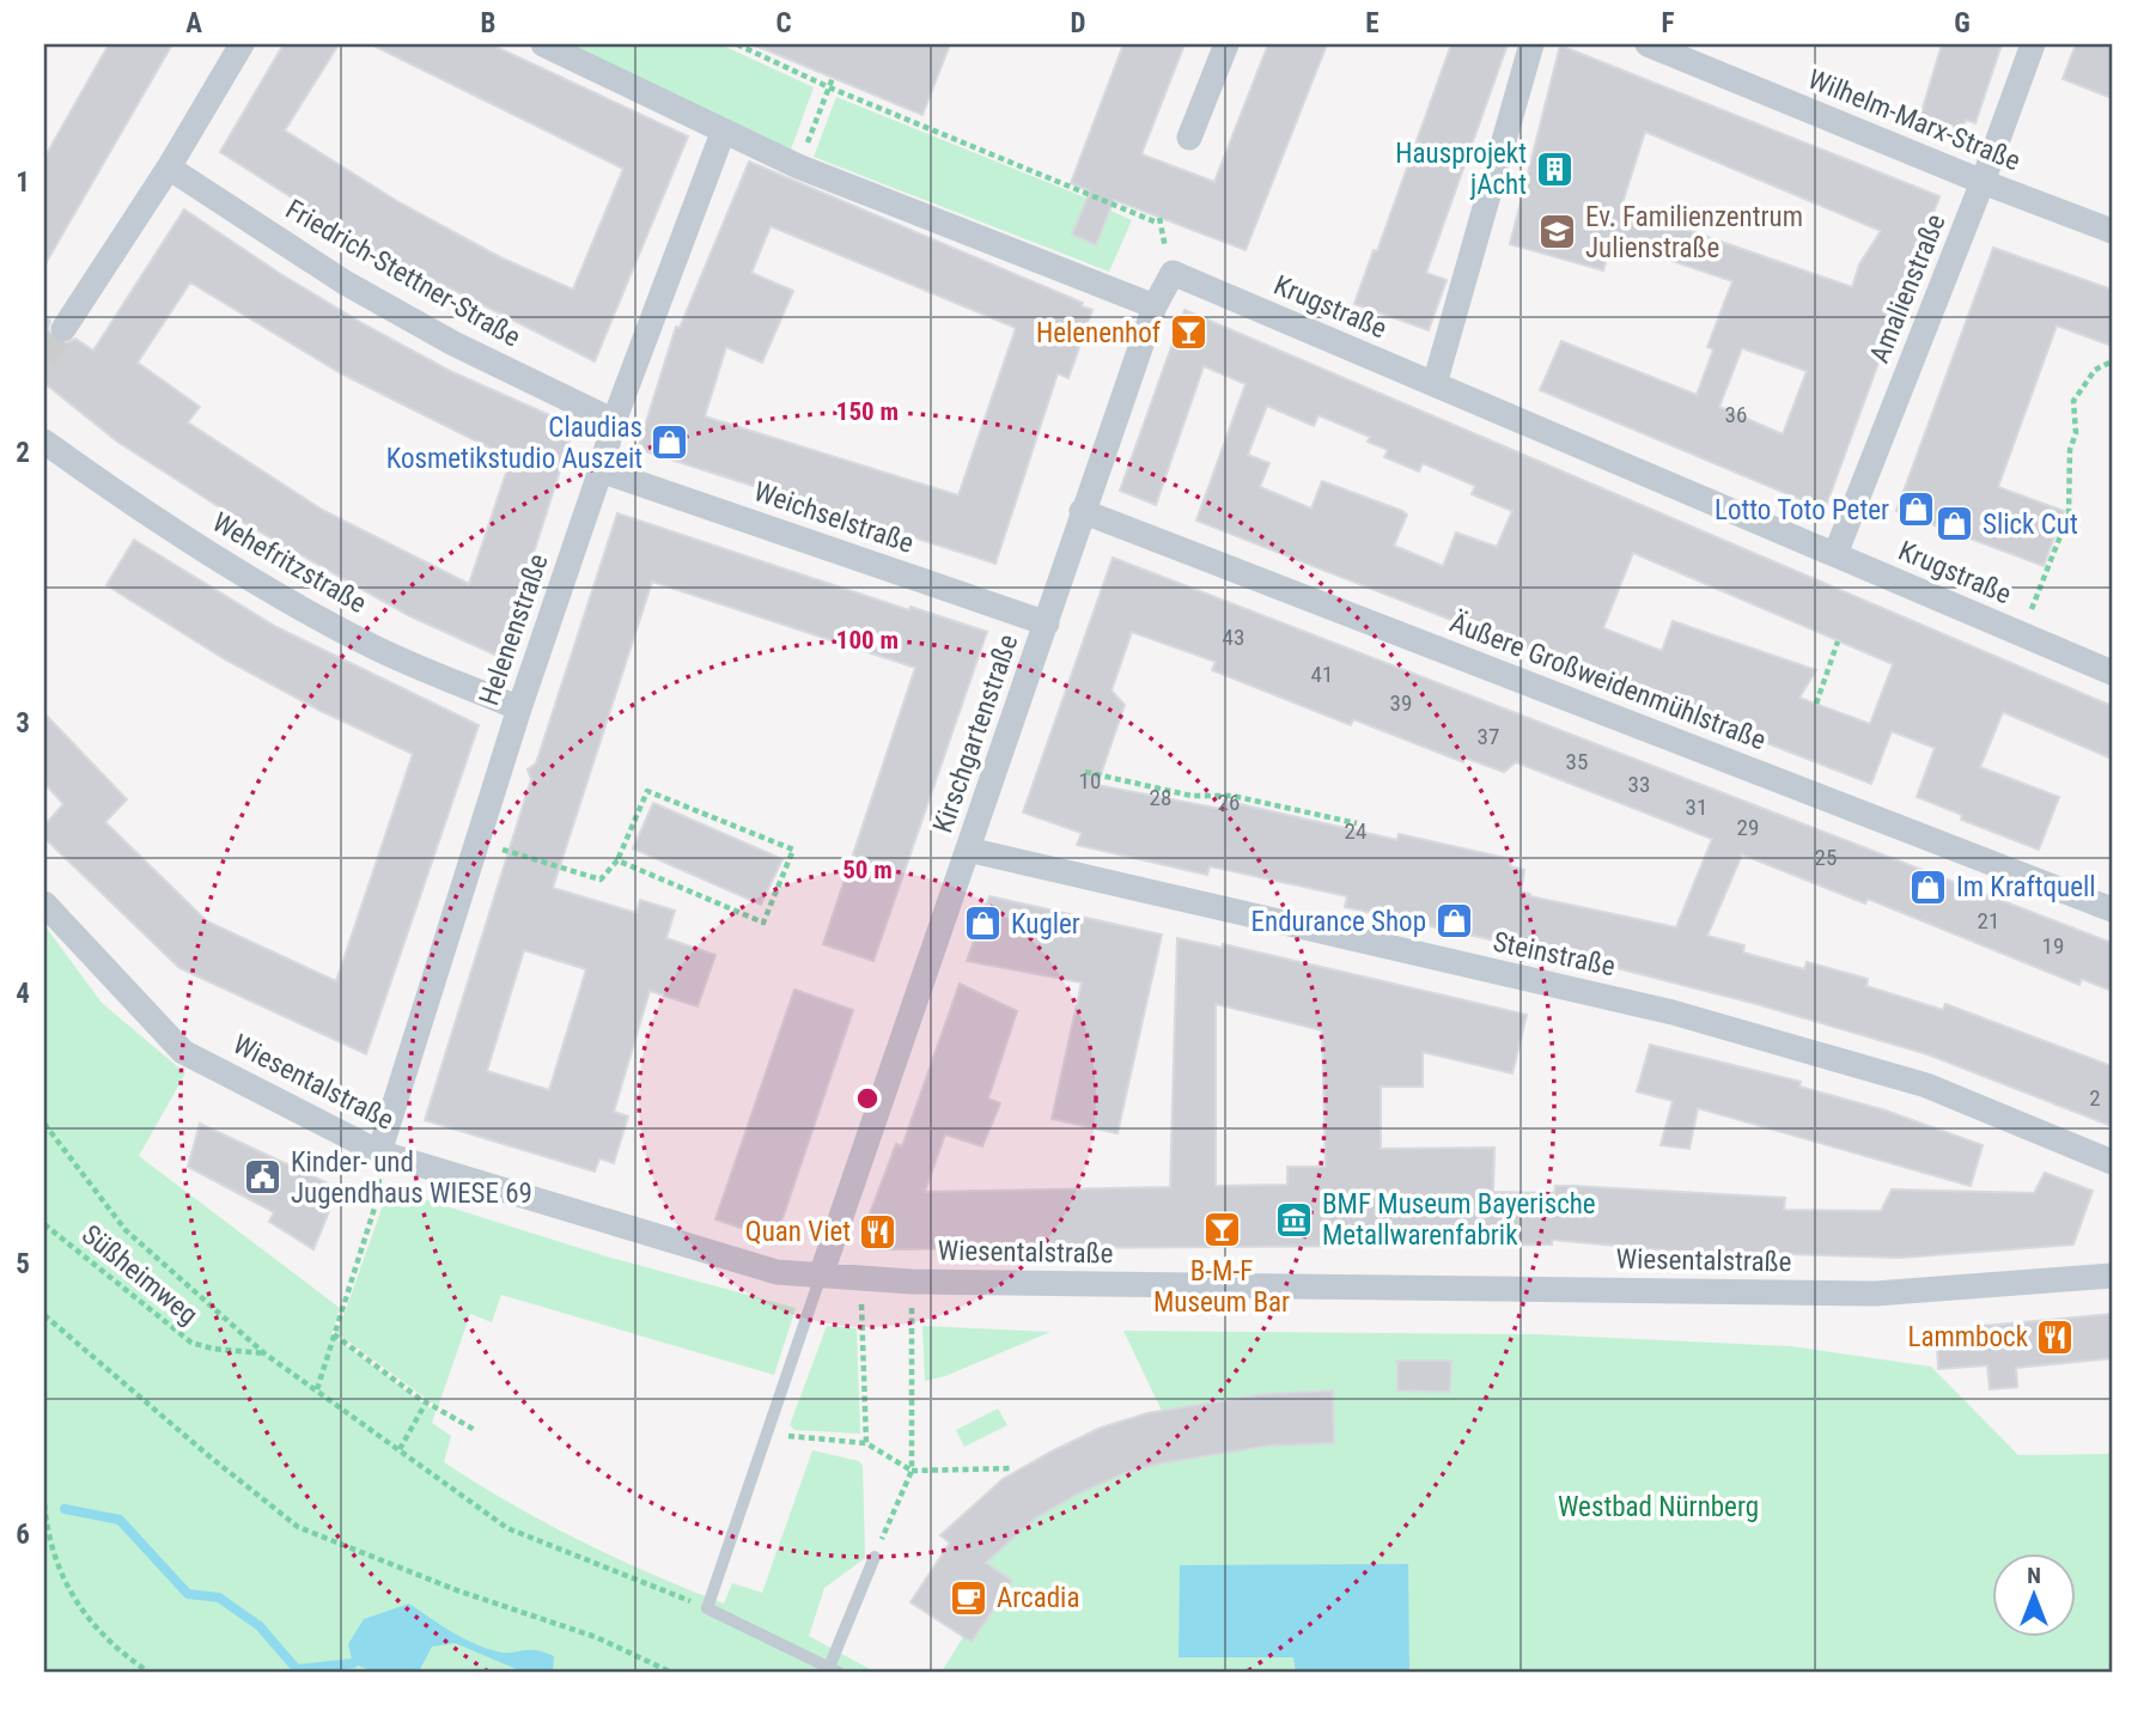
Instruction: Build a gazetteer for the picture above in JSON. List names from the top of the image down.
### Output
{
  "streets": {
    "street": [
      "Wilhelm-Marx-Straße",
      "Friedrich-Stettner-Straße",
      "Amalienstraße",
      "Krugstraße",
      "Weichselstraße",
      "Wehefritzstraße",
      "Helenenstraße",
      "Äußere Großweidenmühlstraße",
      "Kirschgartenstraße",
      "Steinstraße",
      "Wiesentalstraße"
    ],
    "path": ["Süßheimweg"]
  },
  "crossings": [
    ["Wilhelm-Marx-Straße", "Amalienstraße"],
    ["Friedrich-Stettner-Straße", "Helenenstraße"],
    ["Amalienstraße", "Krugstraße"],
    ["Krugstraße", "Kirschgartenstraße"],
    ["Weichselstraße", "Helenenstraße"],
    ["Weichselstraße", "Kirschgartenstraße"],
    ["Wehefritzstraße", "Helenenstraße"],
    ["Helenenstraße", "Wiesentalstraße"],
    ["Äußere Großweidenmühlstraße", "Kirschgartenstraße"],
    ["Kirschgartenstraße", "Steinstraße"],
    ["Kirschgartenstraße", "Wiesentalstraße"]
  ],
  "parks": ["Westbad Nürnberg"],
  "places": {
    "building": ["Hausprojekt jAcht"],
    "school or university": ["Ev. Familienzentrum Julienstraße"],
    "bar": ["Helenenhof", "B-M-F Museum Bar"],
    "shop": [
      "Claudias Kosmetikstudio Auszeit",
      "Lotto Toto Peter",
      "Slick Cut",
      "Im Kraftquell",
      "Endurance Shop",
      "Kugler"
    ],
    "public building": ["Kinder- und Jugendhaus WIESE 69"],
    "museum": ["BMF Museum Bayerische Metallwarenfabrik"],
    "restaurant": ["Quan Viet", "Lammbock"],
    "cafe": ["Arcadia"]
  },
  "house_numbers": [
    "36",
    "43",
    "41",
    "39",
    "37",
    "35",
    "10",
    "33",
    "28",
    "26",
    "31",
    "29",
    "24",
    "25",
    "21",
    "19",
    "2"
  ],
  "north": "top",
  "grid": {
    "columns": [
      "A",
      "B",
      "C",
      "D",
      "E",
      "F",
      "G"
    ],
    "rows": [
      "1",
      "2",
      "3",
      "4",
      "5",
      "6"
    ]
  },
  "rings": ["150 m", "100 m", "50 m"]
}
